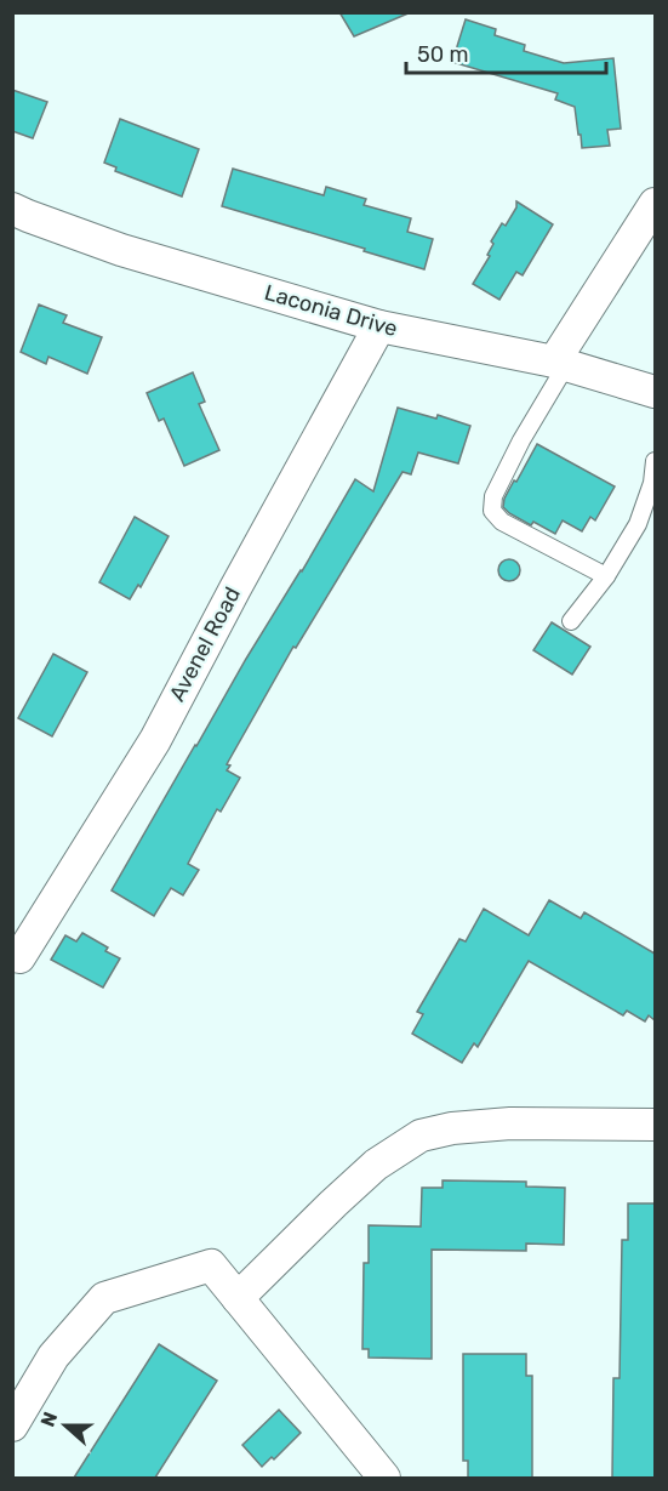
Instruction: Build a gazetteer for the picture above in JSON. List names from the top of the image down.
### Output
{
  "streets": {
    "street": ["Laconia Drive", "Avenel Road"]
  },
  "crossings": [
    ["Laconia Drive", "Avenel Road"]
  ],
  "scale_bar": "50 m",
  "north": "left"
}
